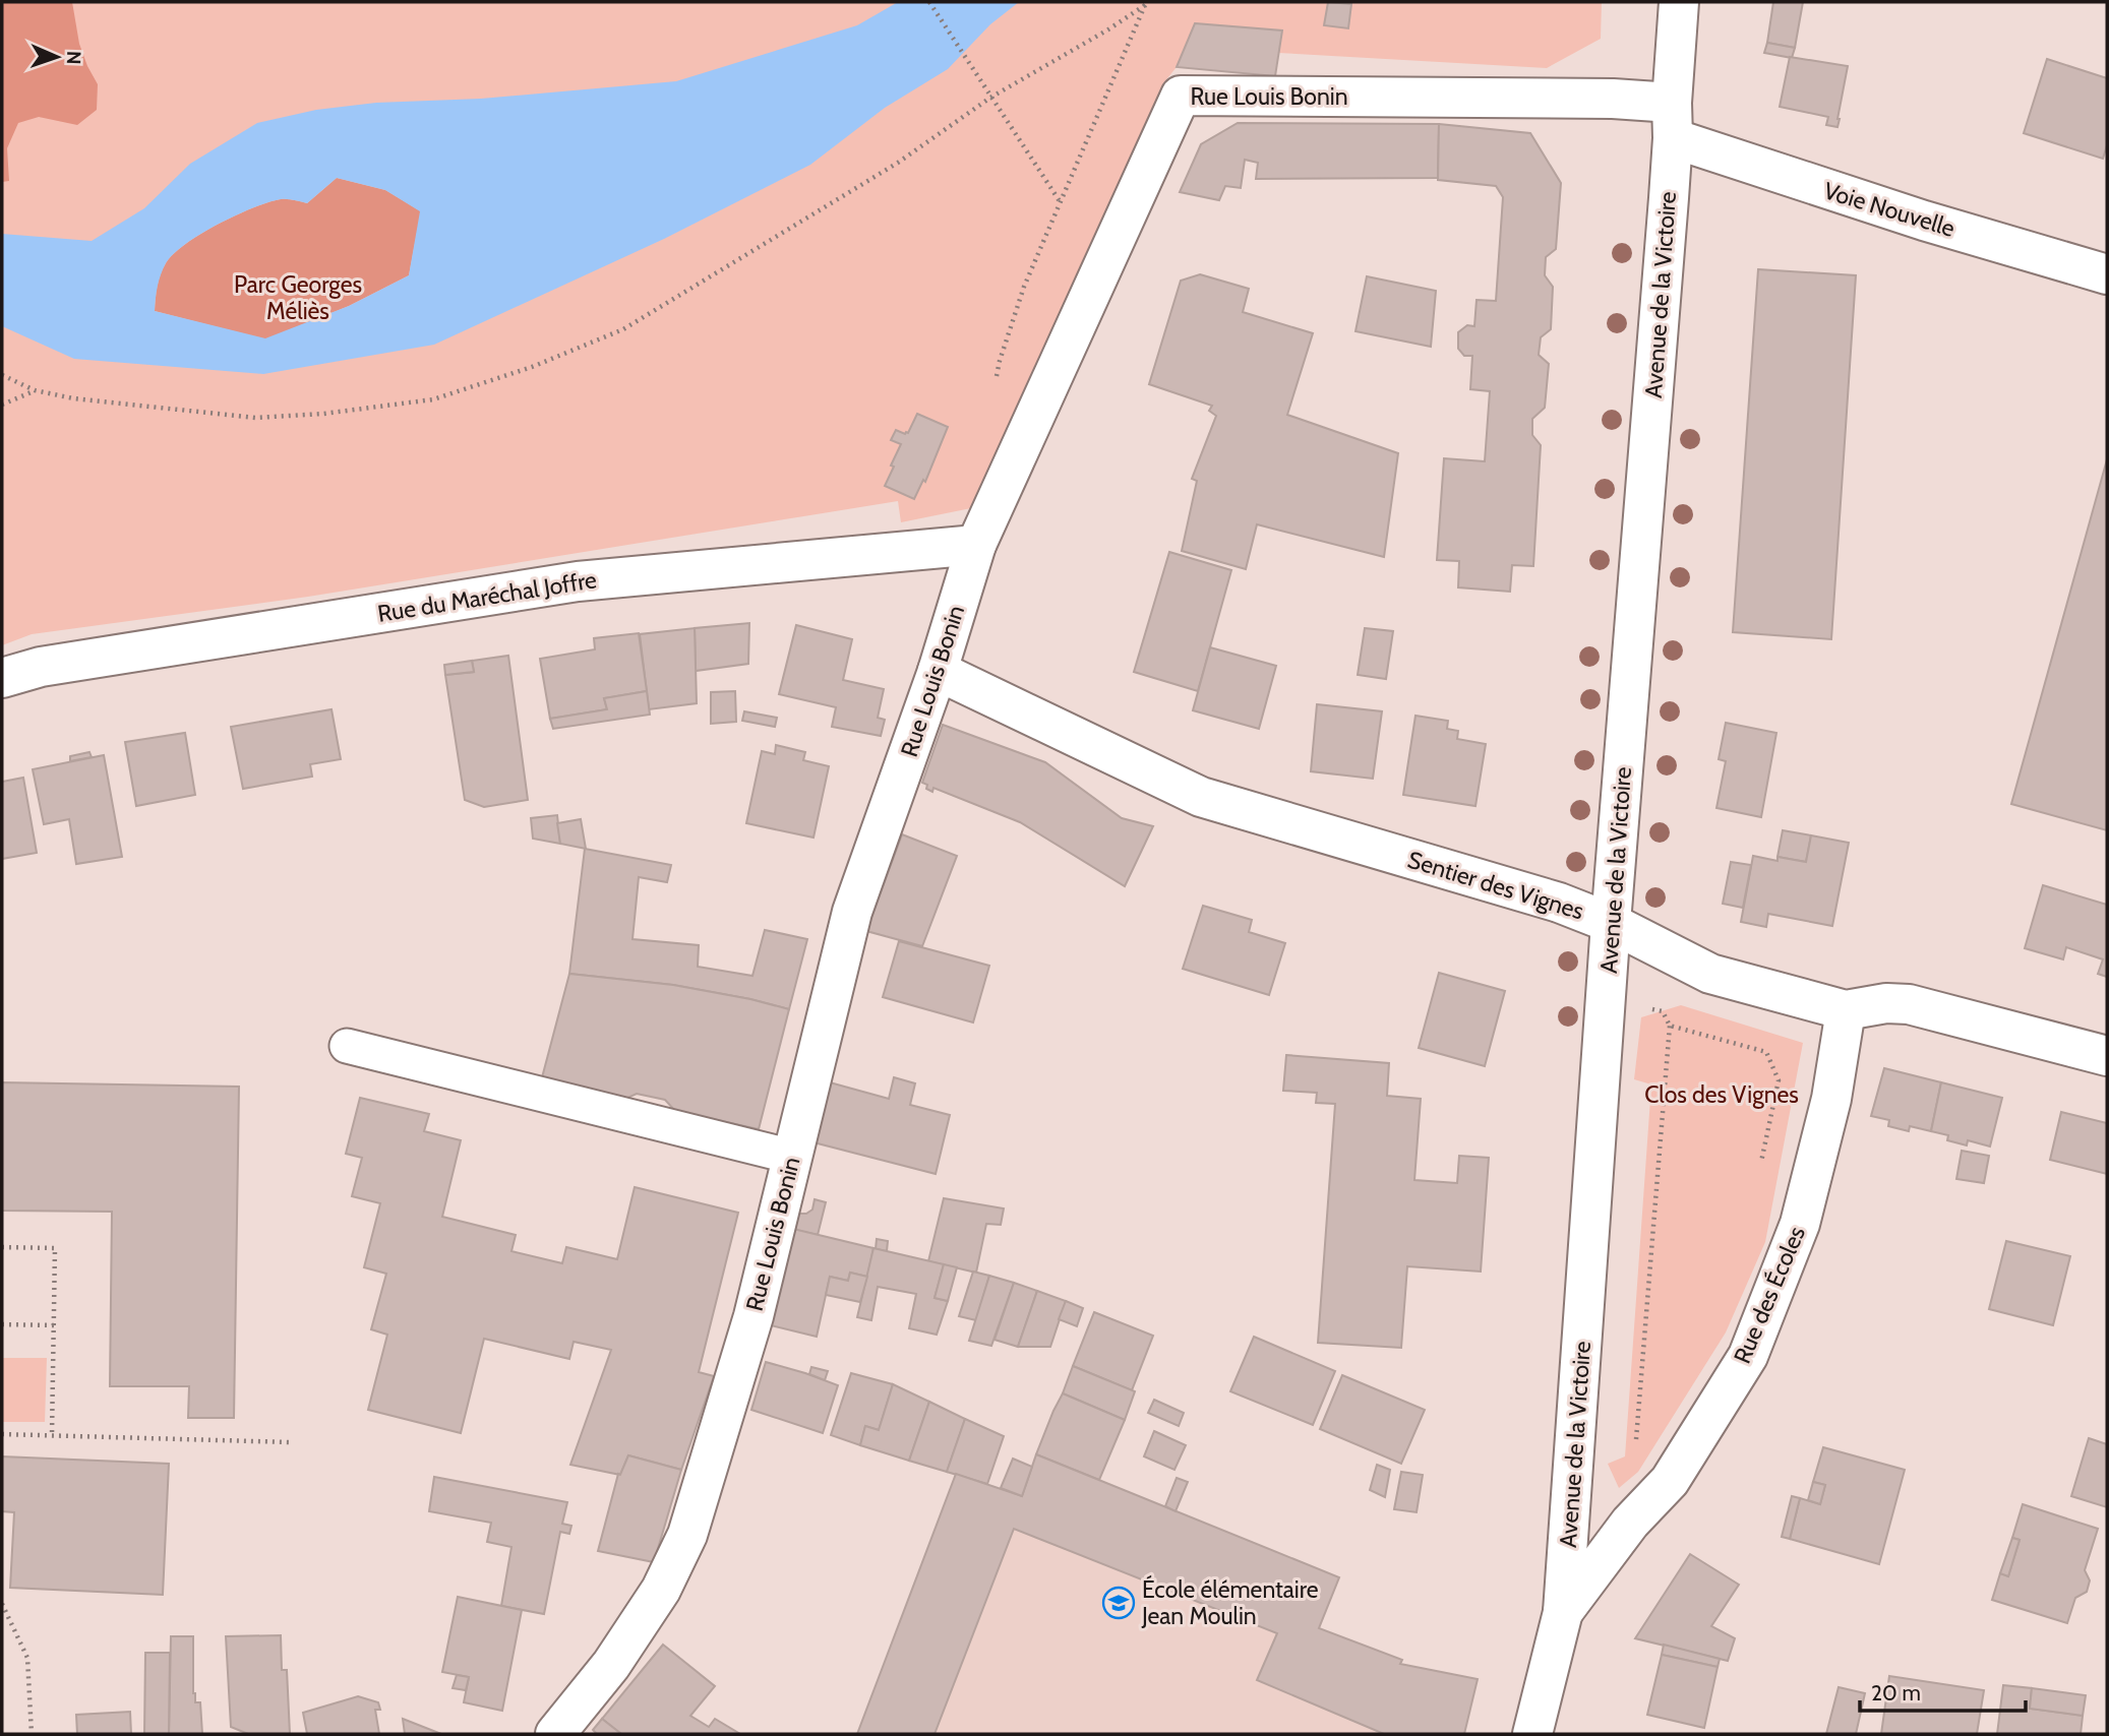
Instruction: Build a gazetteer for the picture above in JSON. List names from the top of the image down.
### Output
{
  "streets": {
    "street": [
      "Rue Louis Bonin",
      "Voie Nouvelle",
      "Avenue de la Victoire",
      "Rue du Maréchal Joffre",
      "Sentier des Vignes",
      "Rue des Écoles"
    ]
  },
  "crossings": [
    ["Rue Louis Bonin", "Voie Nouvelle"],
    ["Rue Louis Bonin", "Avenue de la Victoire"],
    ["Rue Louis Bonin", "Rue du Maréchal Joffre"],
    ["Rue Louis Bonin", "Sentier des Vignes"],
    ["Voie Nouvelle", "Avenue de la Victoire"],
    ["Avenue de la Victoire", "Sentier des Vignes"],
    ["Avenue de la Victoire", "Rue des Écoles"],
    ["Sentier des Vignes", "Rue des Écoles"]
  ],
  "parks": ["Parc Georges Méliès", "Clos des Vignes"],
  "places": {
    "school or university": ["École élémentaire Jean Moulin"]
  },
  "scale_bar": "20 m",
  "north": "right"
}
